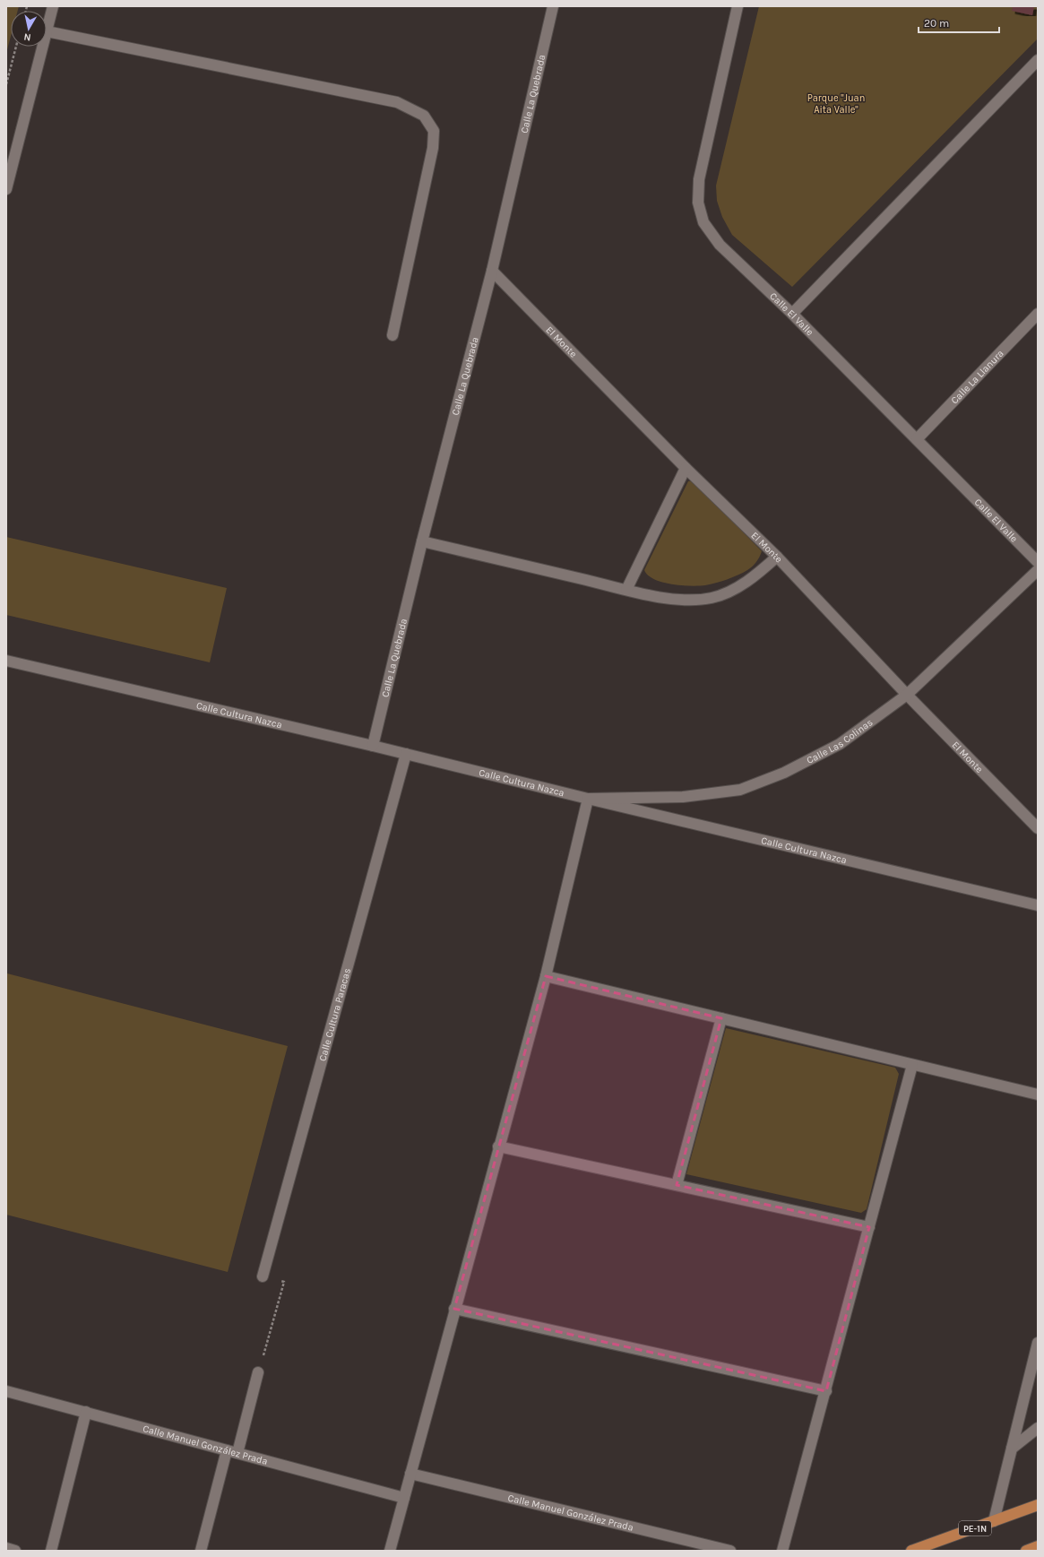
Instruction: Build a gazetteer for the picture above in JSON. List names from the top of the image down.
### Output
{
  "streets": {
    "highway": ["PE-1N"],
    "street": [
      "Calle La Quebrada",
      "Calle El Valle",
      "El Monte",
      "Calle La Llanura",
      "Calle Cultura Nazca",
      "Calle Las Colinas",
      "Calle Cultura Paracas",
      "Calle Manuel González Prada"
    ]
  },
  "crossings": [
    ["Calle La Quebrada", "El Monte"],
    ["Calle La Quebrada", "Calle Cultura Nazca"],
    ["Calle El Valle", "Calle La Llanura"],
    ["El Monte", "Calle Las Colinas"],
    ["Calle Cultura Nazca", "Calle Las Colinas"],
    ["Calle Cultura Nazca", "Calle Cultura Paracas"]
  ],
  "parks": ["Parque \"Juan Aita Valle\""],
  "scale_bar": "20 m",
  "north": "bottom"
}
